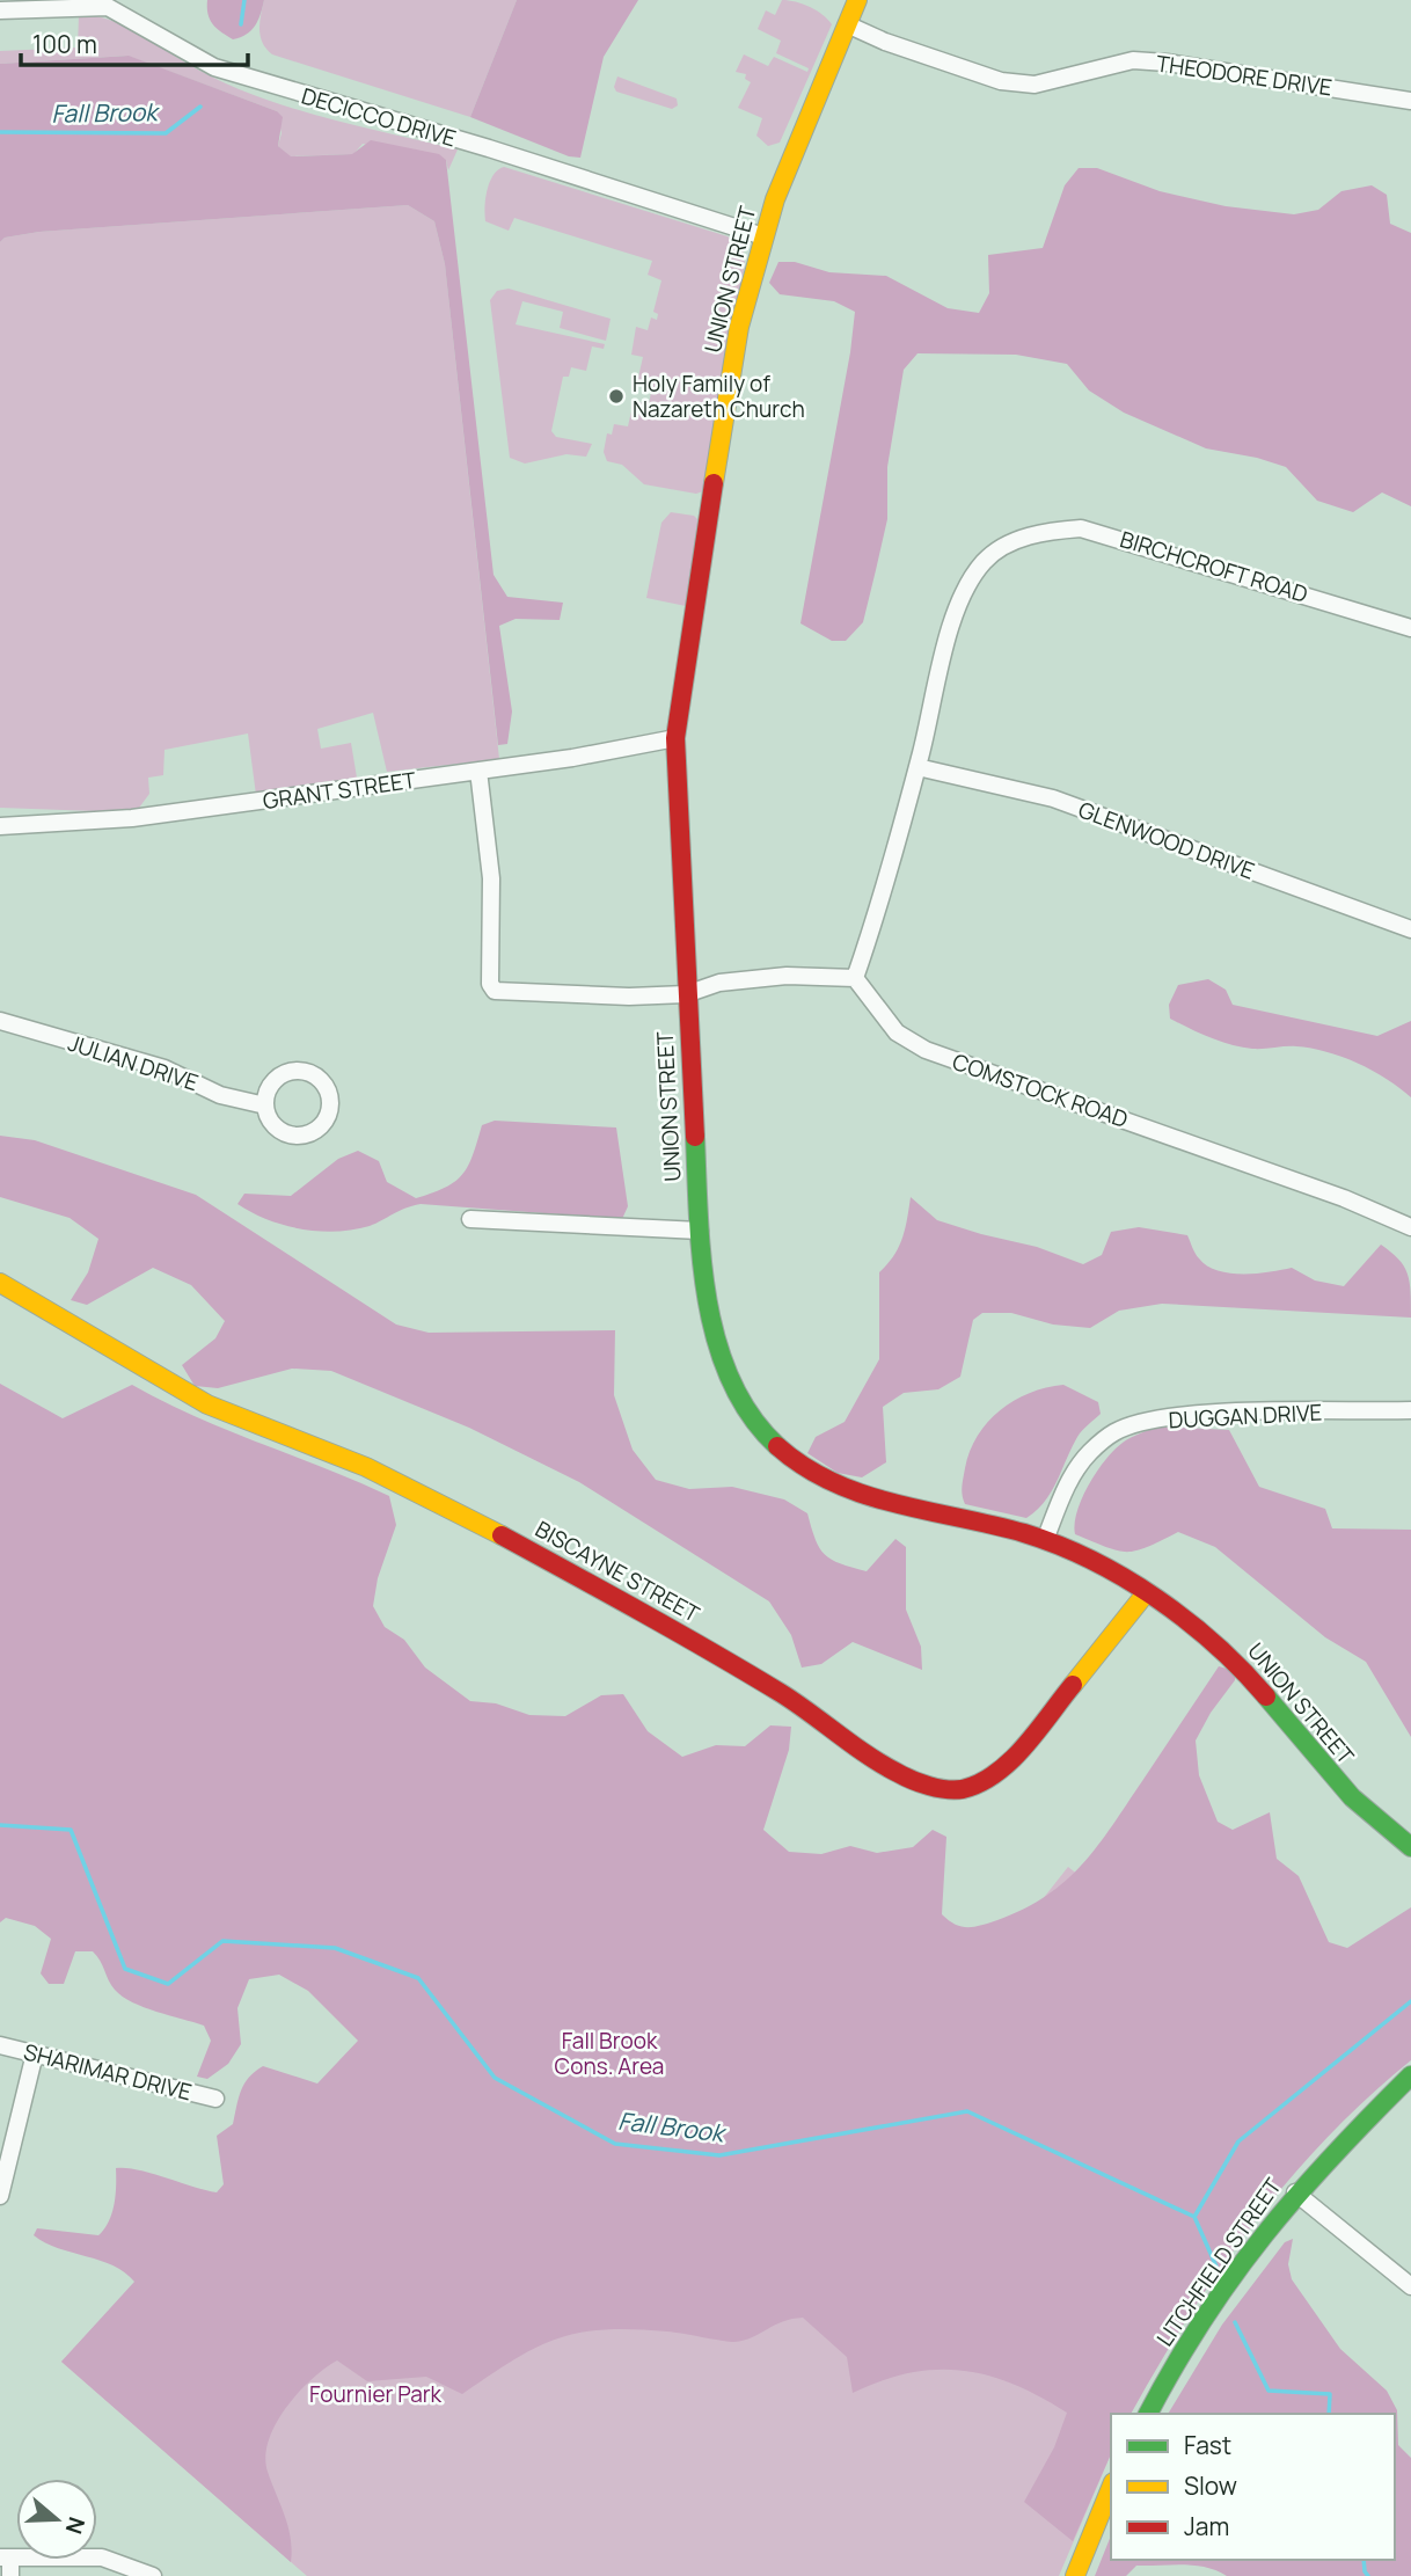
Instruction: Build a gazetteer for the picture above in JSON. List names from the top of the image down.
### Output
{
  "streets": {
    "street": [
      "THEODORE DRIVE",
      "DECICCO DRIVE",
      "UNION STREET",
      "BIRCHCROFT ROAD",
      "GRANT STREET",
      "GLENWOOD DRIVE",
      "JULIAN DRIVE",
      "COMSTOCK ROAD",
      "DUGGAN DRIVE",
      "BISCAYNE STREET",
      "SHARIMAR DRIVE",
      "LITCHFIELD STREET"
    ]
  },
  "crossings": [
    ["THEODORE DRIVE", "UNION STREET"],
    ["DECICCO DRIVE", "UNION STREET"],
    ["UNION STREET", "GRANT STREET"],
    ["UNION STREET", "DUGGAN DRIVE"],
    ["UNION STREET", "BISCAYNE STREET"],
    ["BIRCHCROFT ROAD", "GLENWOOD DRIVE"]
  ],
  "water": ["Fall Brook"],
  "parks": ["Fall Brook Cons. Area", "Fournier Park"],
  "places": ["Holy Family of Nazareth Church"],
  "legend": ["Fast", "Slow", "Jam"],
  "scale_bar": "100 m",
  "north": "right"
}
